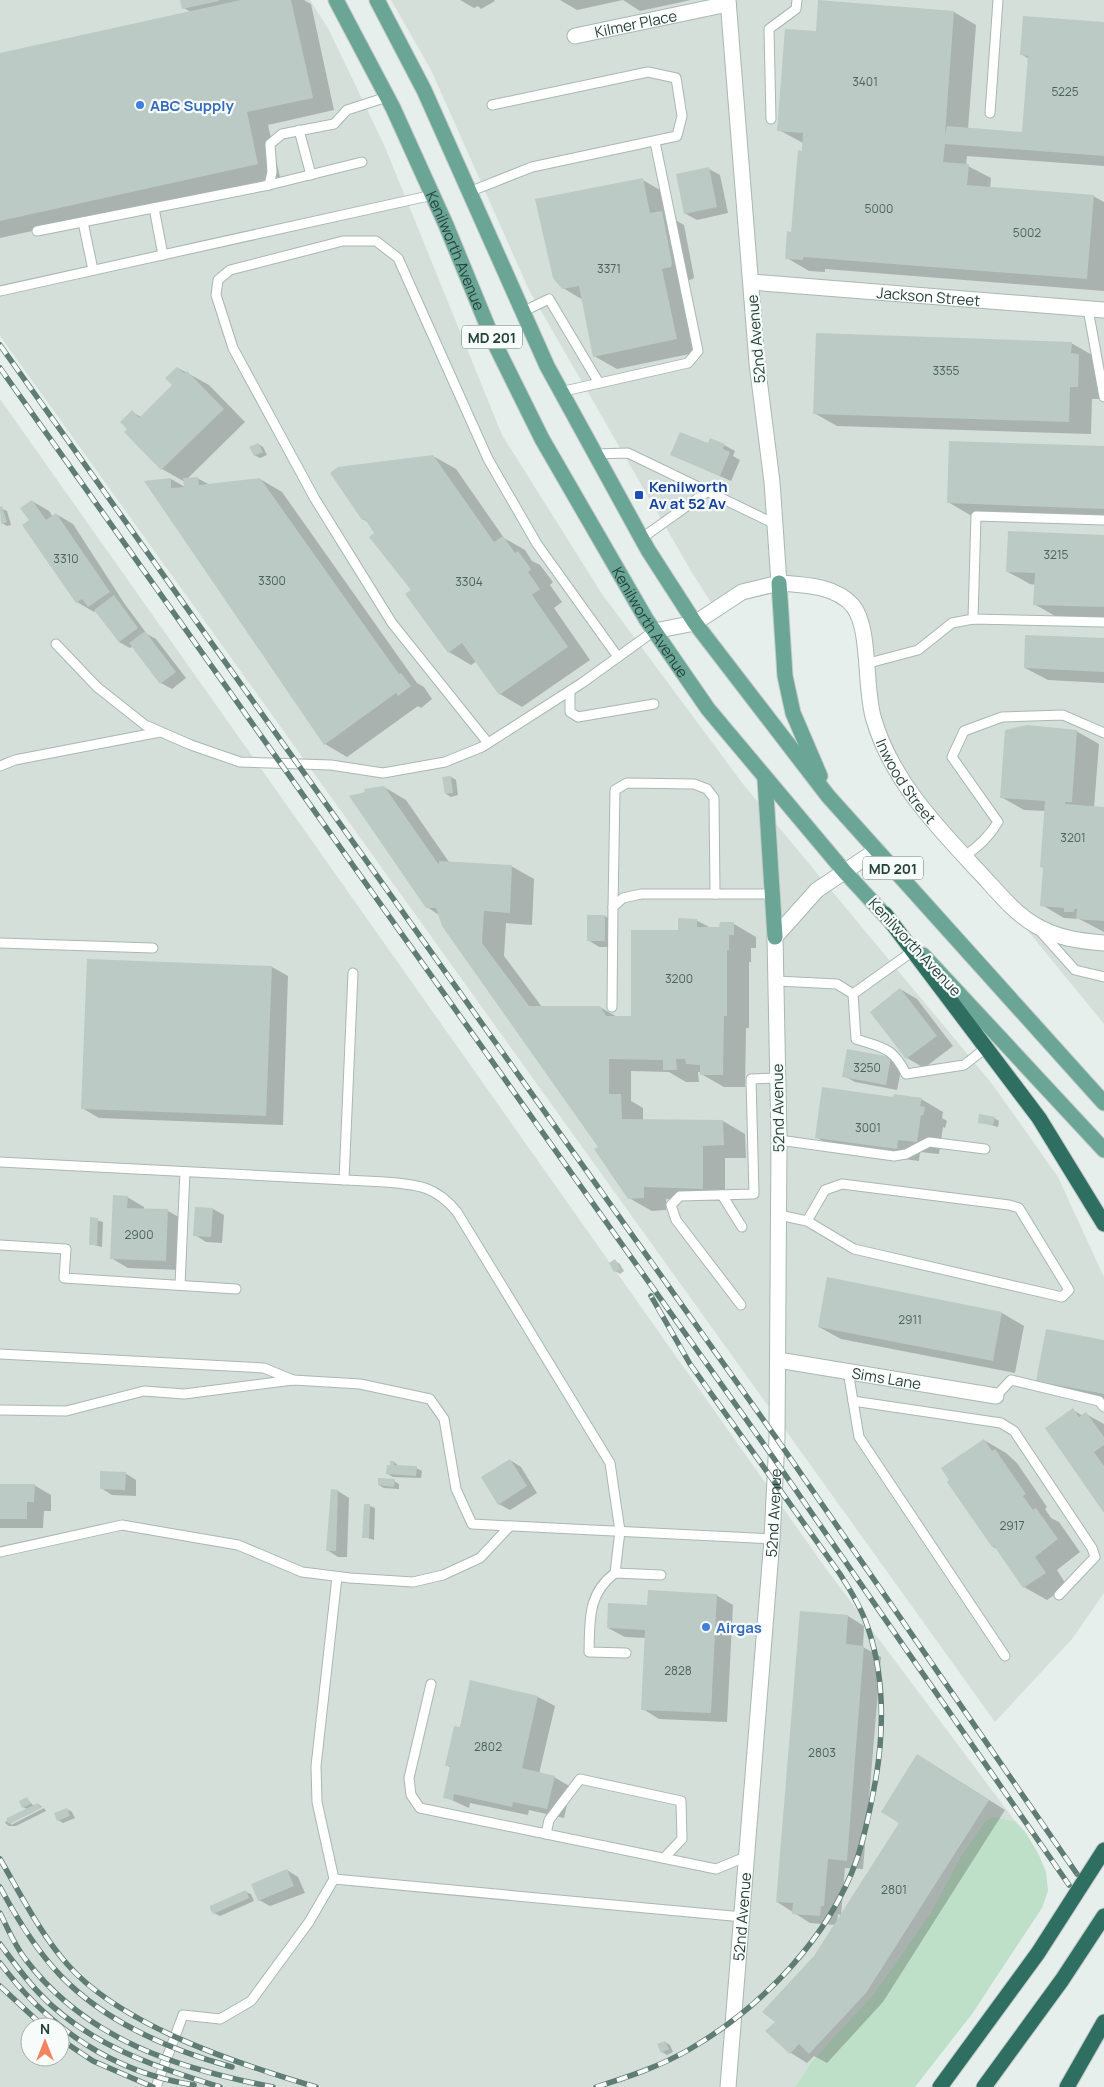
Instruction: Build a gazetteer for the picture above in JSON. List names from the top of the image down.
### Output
{
  "streets": {
    "main road": ["Kenilworth Avenue", "MD 201"],
    "street": [
      "Kilmer Place",
      "Jackson Street",
      "52nd Avenue",
      "Inwood Street",
      "Sims Lane"
    ]
  },
  "crossings": [
    ["Kilmer Place", "52nd Avenue"],
    ["Jackson Street", "52nd Avenue"],
    ["52nd Avenue", "Inwood Street"],
    ["52nd Avenue", "Sims Lane"]
  ],
  "places": {
    "other": ["ABC Supply", "Airgas"],
    "transit": ["Kenilworth Av at 52 Av"]
  },
  "house_numbers": [
    "3401",
    "5225",
    "5000",
    "5002",
    "3371",
    "3355",
    "3215",
    "3310",
    "3300",
    "3304",
    "3201",
    "3200",
    "3250",
    "3001",
    "2900",
    "2911",
    "2917",
    "2828",
    "2802",
    "2803",
    "2801"
  ],
  "north": "top"
}
